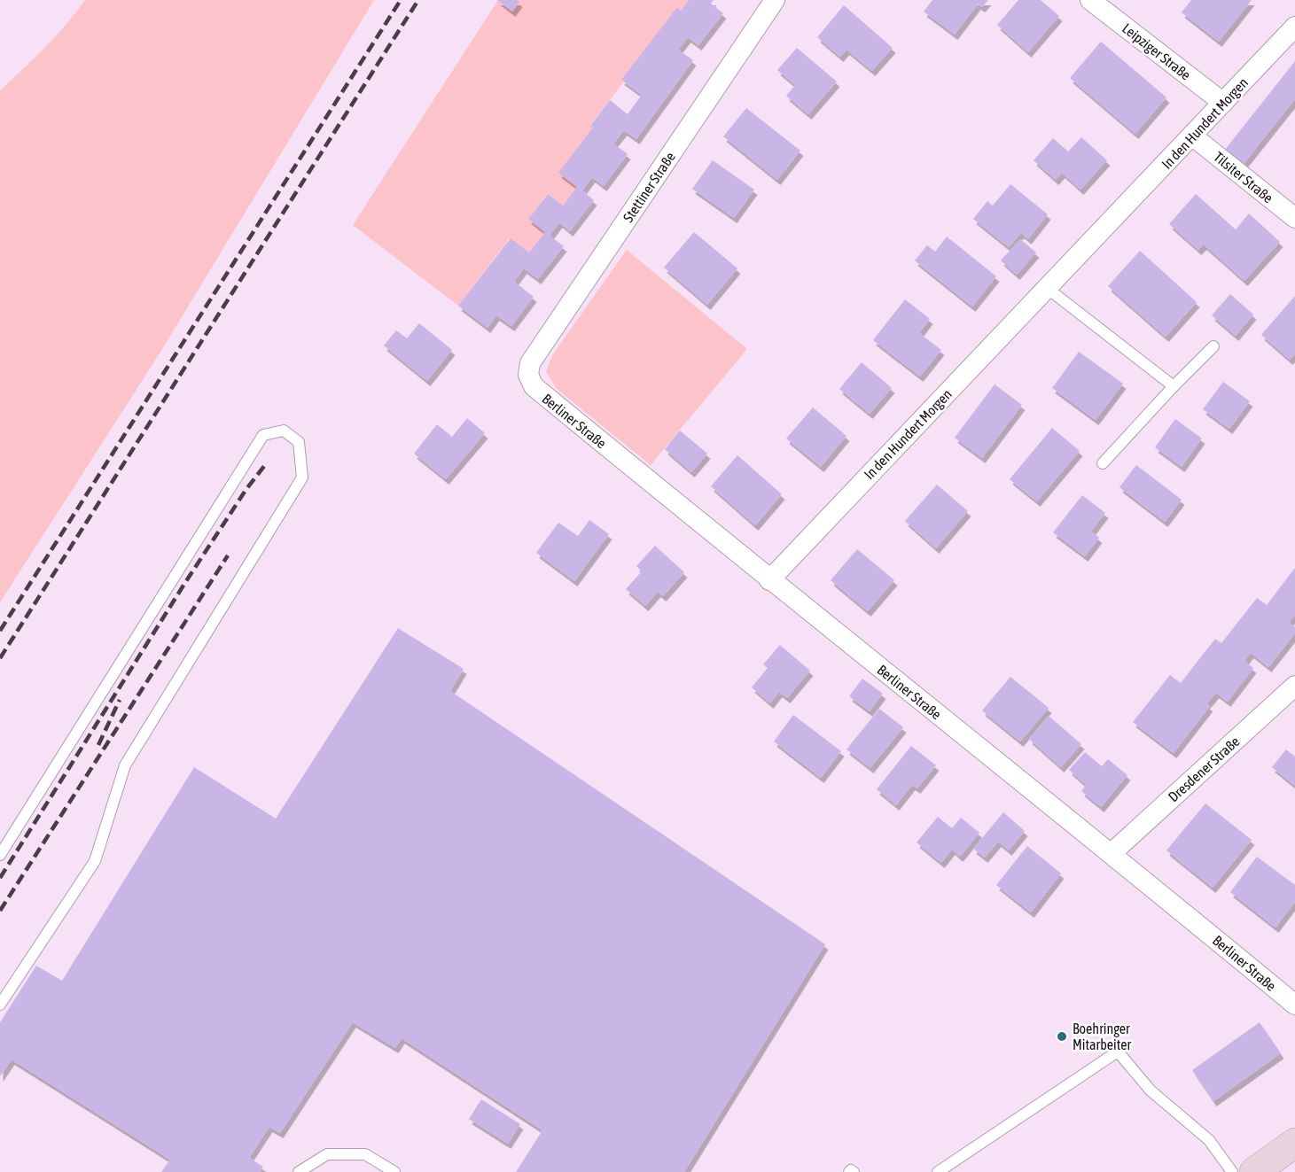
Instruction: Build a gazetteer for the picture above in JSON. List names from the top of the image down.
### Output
{
  "streets": {
    "street": [
      "Leipziger Straße",
      "In den Hundert Morgen",
      "Tilsiter Straße",
      "Stettiner Straße",
      "Berliner Straße",
      "Dresdener Straße"
    ]
  },
  "crossings": [
    ["Leipziger Straße", "In den Hundert Morgen"],
    ["In den Hundert Morgen", "Tilsiter Straße"],
    ["In den Hundert Morgen", "Berliner Straße"],
    ["Stettiner Straße", "Berliner Straße"],
    ["Berliner Straße", "Dresdener Straße"]
  ],
  "places": ["Boehringer Mitarbeiter"]
}
